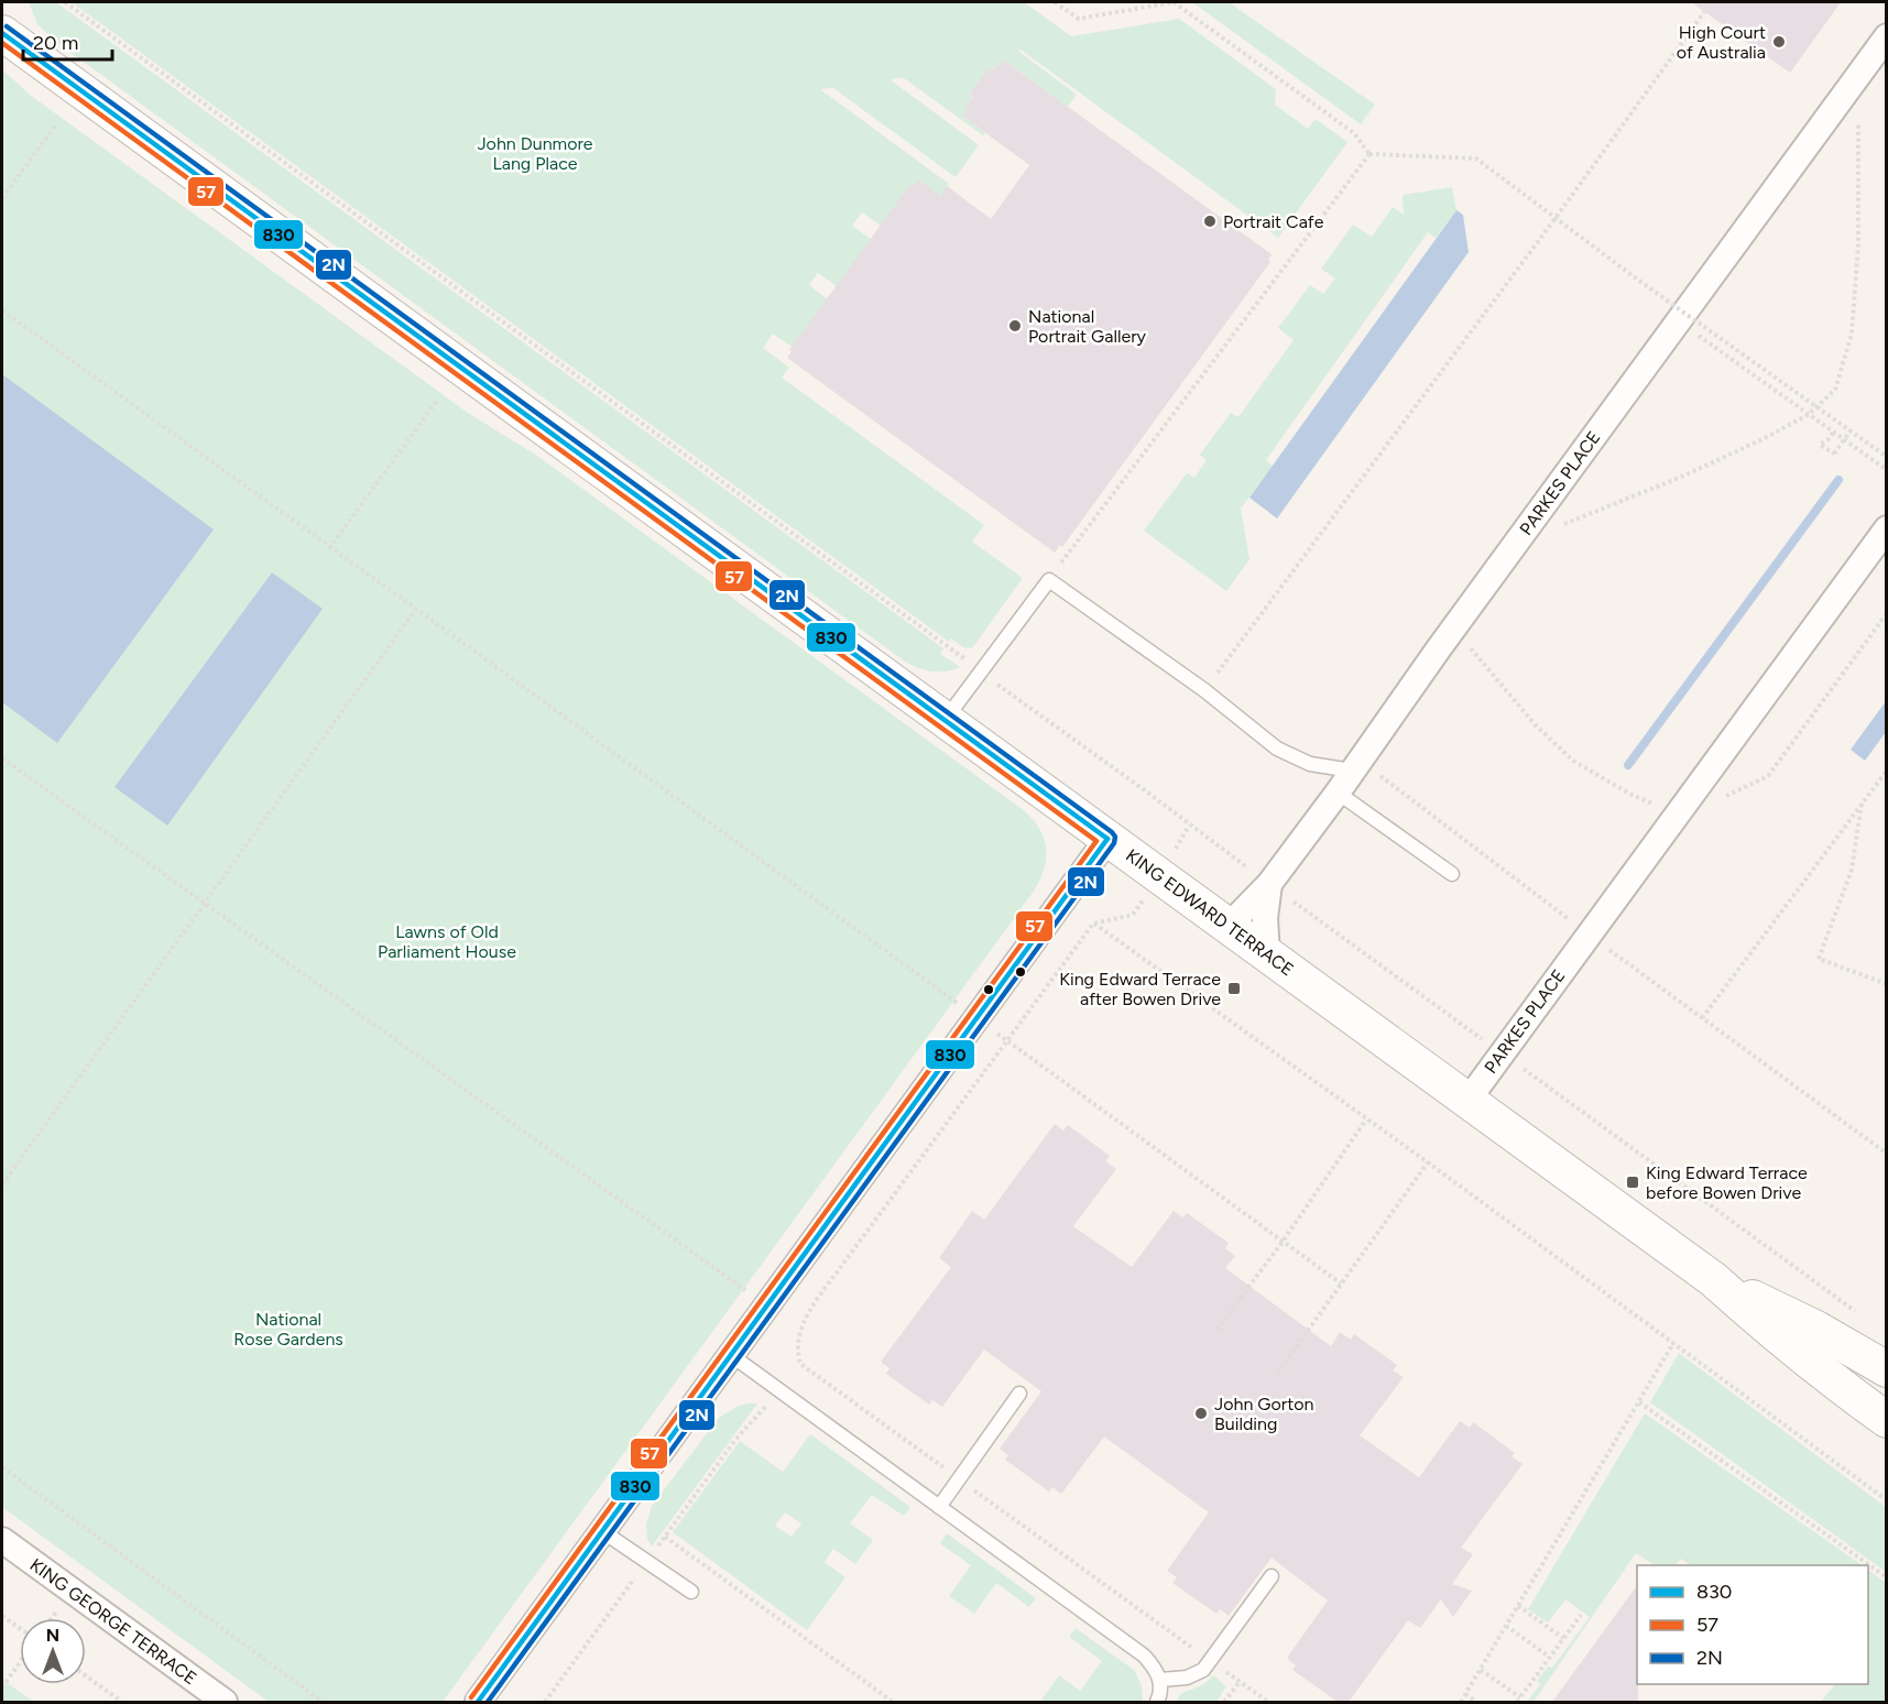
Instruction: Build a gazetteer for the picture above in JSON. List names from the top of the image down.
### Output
{
  "streets": {
    "main road": ["KING EDWARD TERRACE"],
    "street": ["PARKES PLACE", "KING GEORGE TERRACE"]
  },
  "crossings": [
    ["PARKES PLACE", "KING EDWARD TERRACE"]
  ],
  "parks": ["John Dunmore Lang Place", "Lawns of Old Parliament House", "National Rose Gardens"],
  "places": {
    "other": [
      "High Court of Australia",
      "Portrait Cafe",
      "National Portrait Gallery",
      "John Gorton Building"
    ],
    "transit": ["King Edward Terrace after Bowen Drive", "King Edward Terrace before Bowen Drive"]
  },
  "lines": ["transit line 2N", "transit line 830", "transit line 57"],
  "legend": ["830", "57", "2N"],
  "scale_bar": "20 m",
  "north": "top"
}
